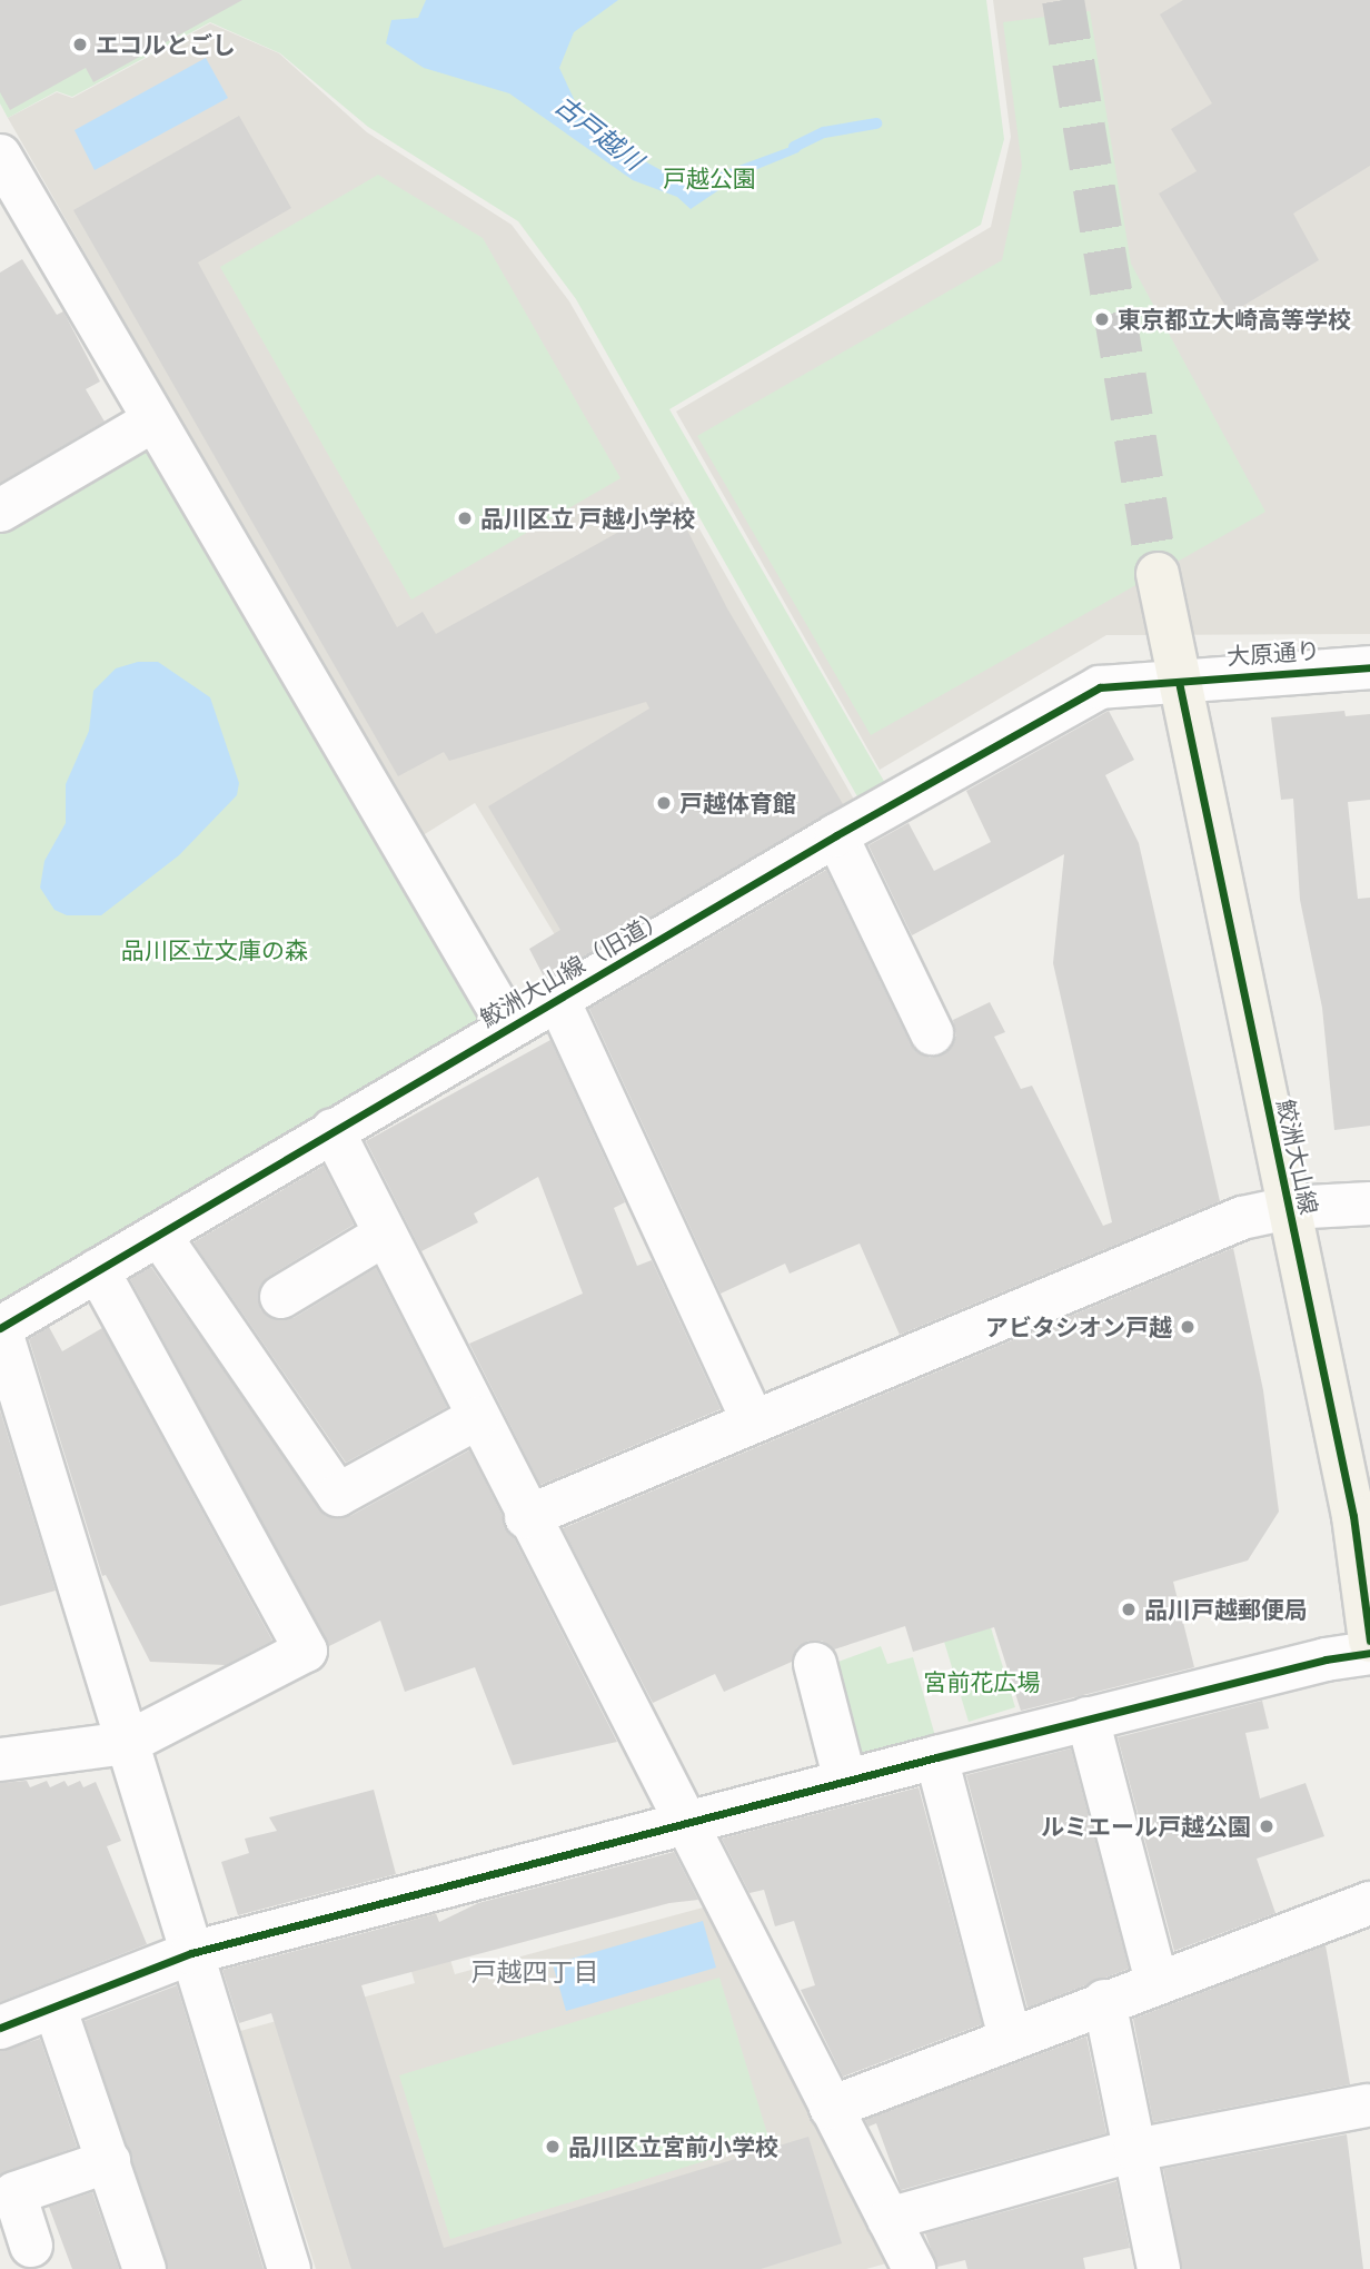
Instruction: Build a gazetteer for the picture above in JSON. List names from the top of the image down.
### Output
{
  "streets": {
    "main road": ["鮫洲大山線"],
    "street": ["大原通り", "鮫洲大山線（旧道）"]
  },
  "crossings": [
    ["大原通り", "鮫洲大山線（旧道）"],
    ["大原通り", "鮫洲大山線"],
    ["鮫洲大山線（旧道）", "鮫洲大山線"]
  ],
  "districts": ["戸越四丁目"],
  "water": ["古戸越川"],
  "parks": ["戸越公園", "品川区立文庫の森", "宮前花広場"],
  "places": [
    "エコルとごし",
    "東京都立大崎高等学校",
    "品川区立 戸越小学校",
    "戸越体育館",
    "アビタシオン戸越",
    "品川戸越郵便局",
    "ルミエール戸越公園",
    "品川区立宮前小学校"
  ]
}
